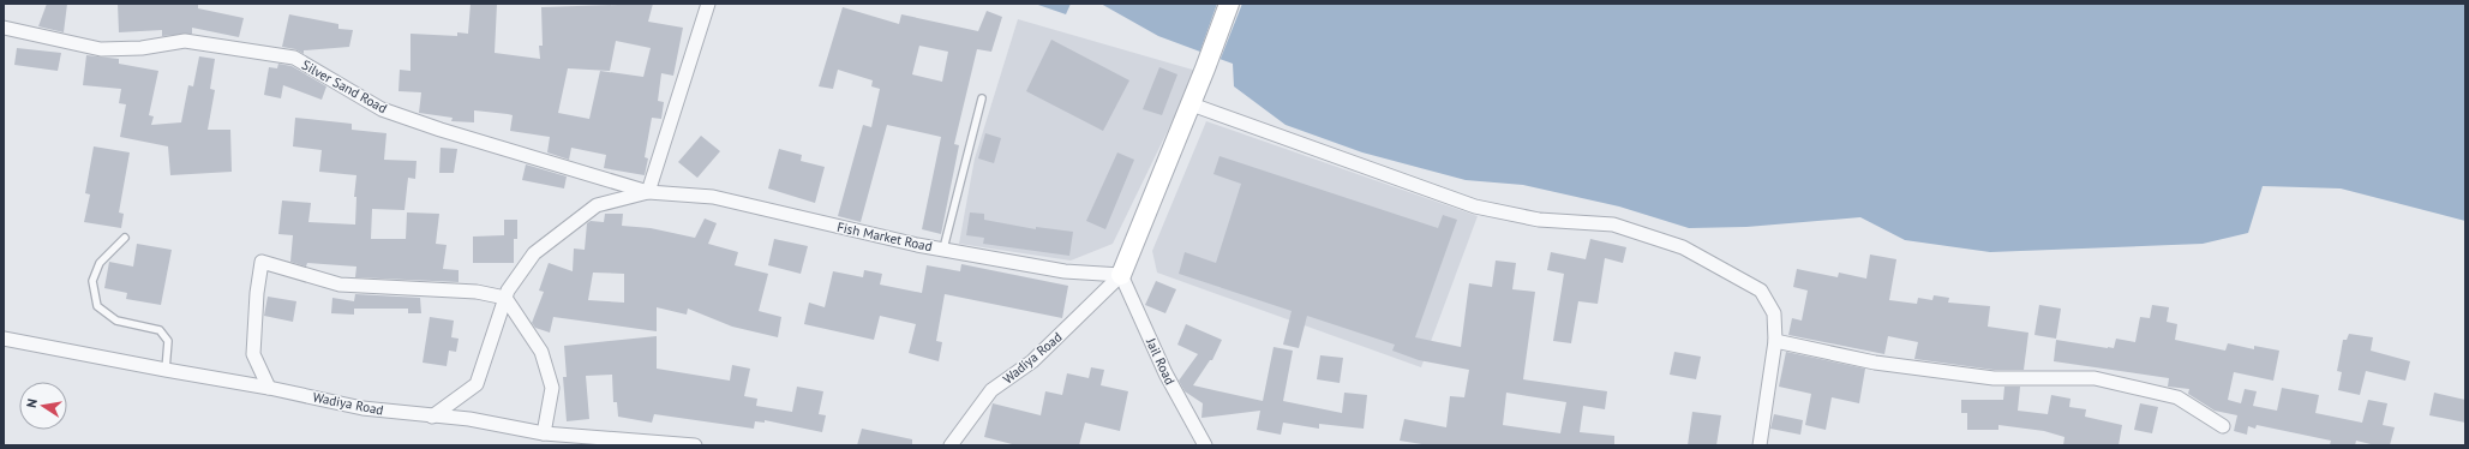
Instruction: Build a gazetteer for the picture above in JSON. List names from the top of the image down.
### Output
{
  "streets": {
    "street": [
      "Silver Sand Road",
      "Fish Market Road",
      "Wadiya Road",
      "Jail Road"
    ]
  },
  "crossings": [
    ["Silver Sand Road", "Fish Market Road"],
    ["Fish Market Road", "Wadiya Road"],
    ["Fish Market Road", "Jail Road"],
    ["Wadiya Road", "Jail Road"]
  ],
  "north": "left"
}
